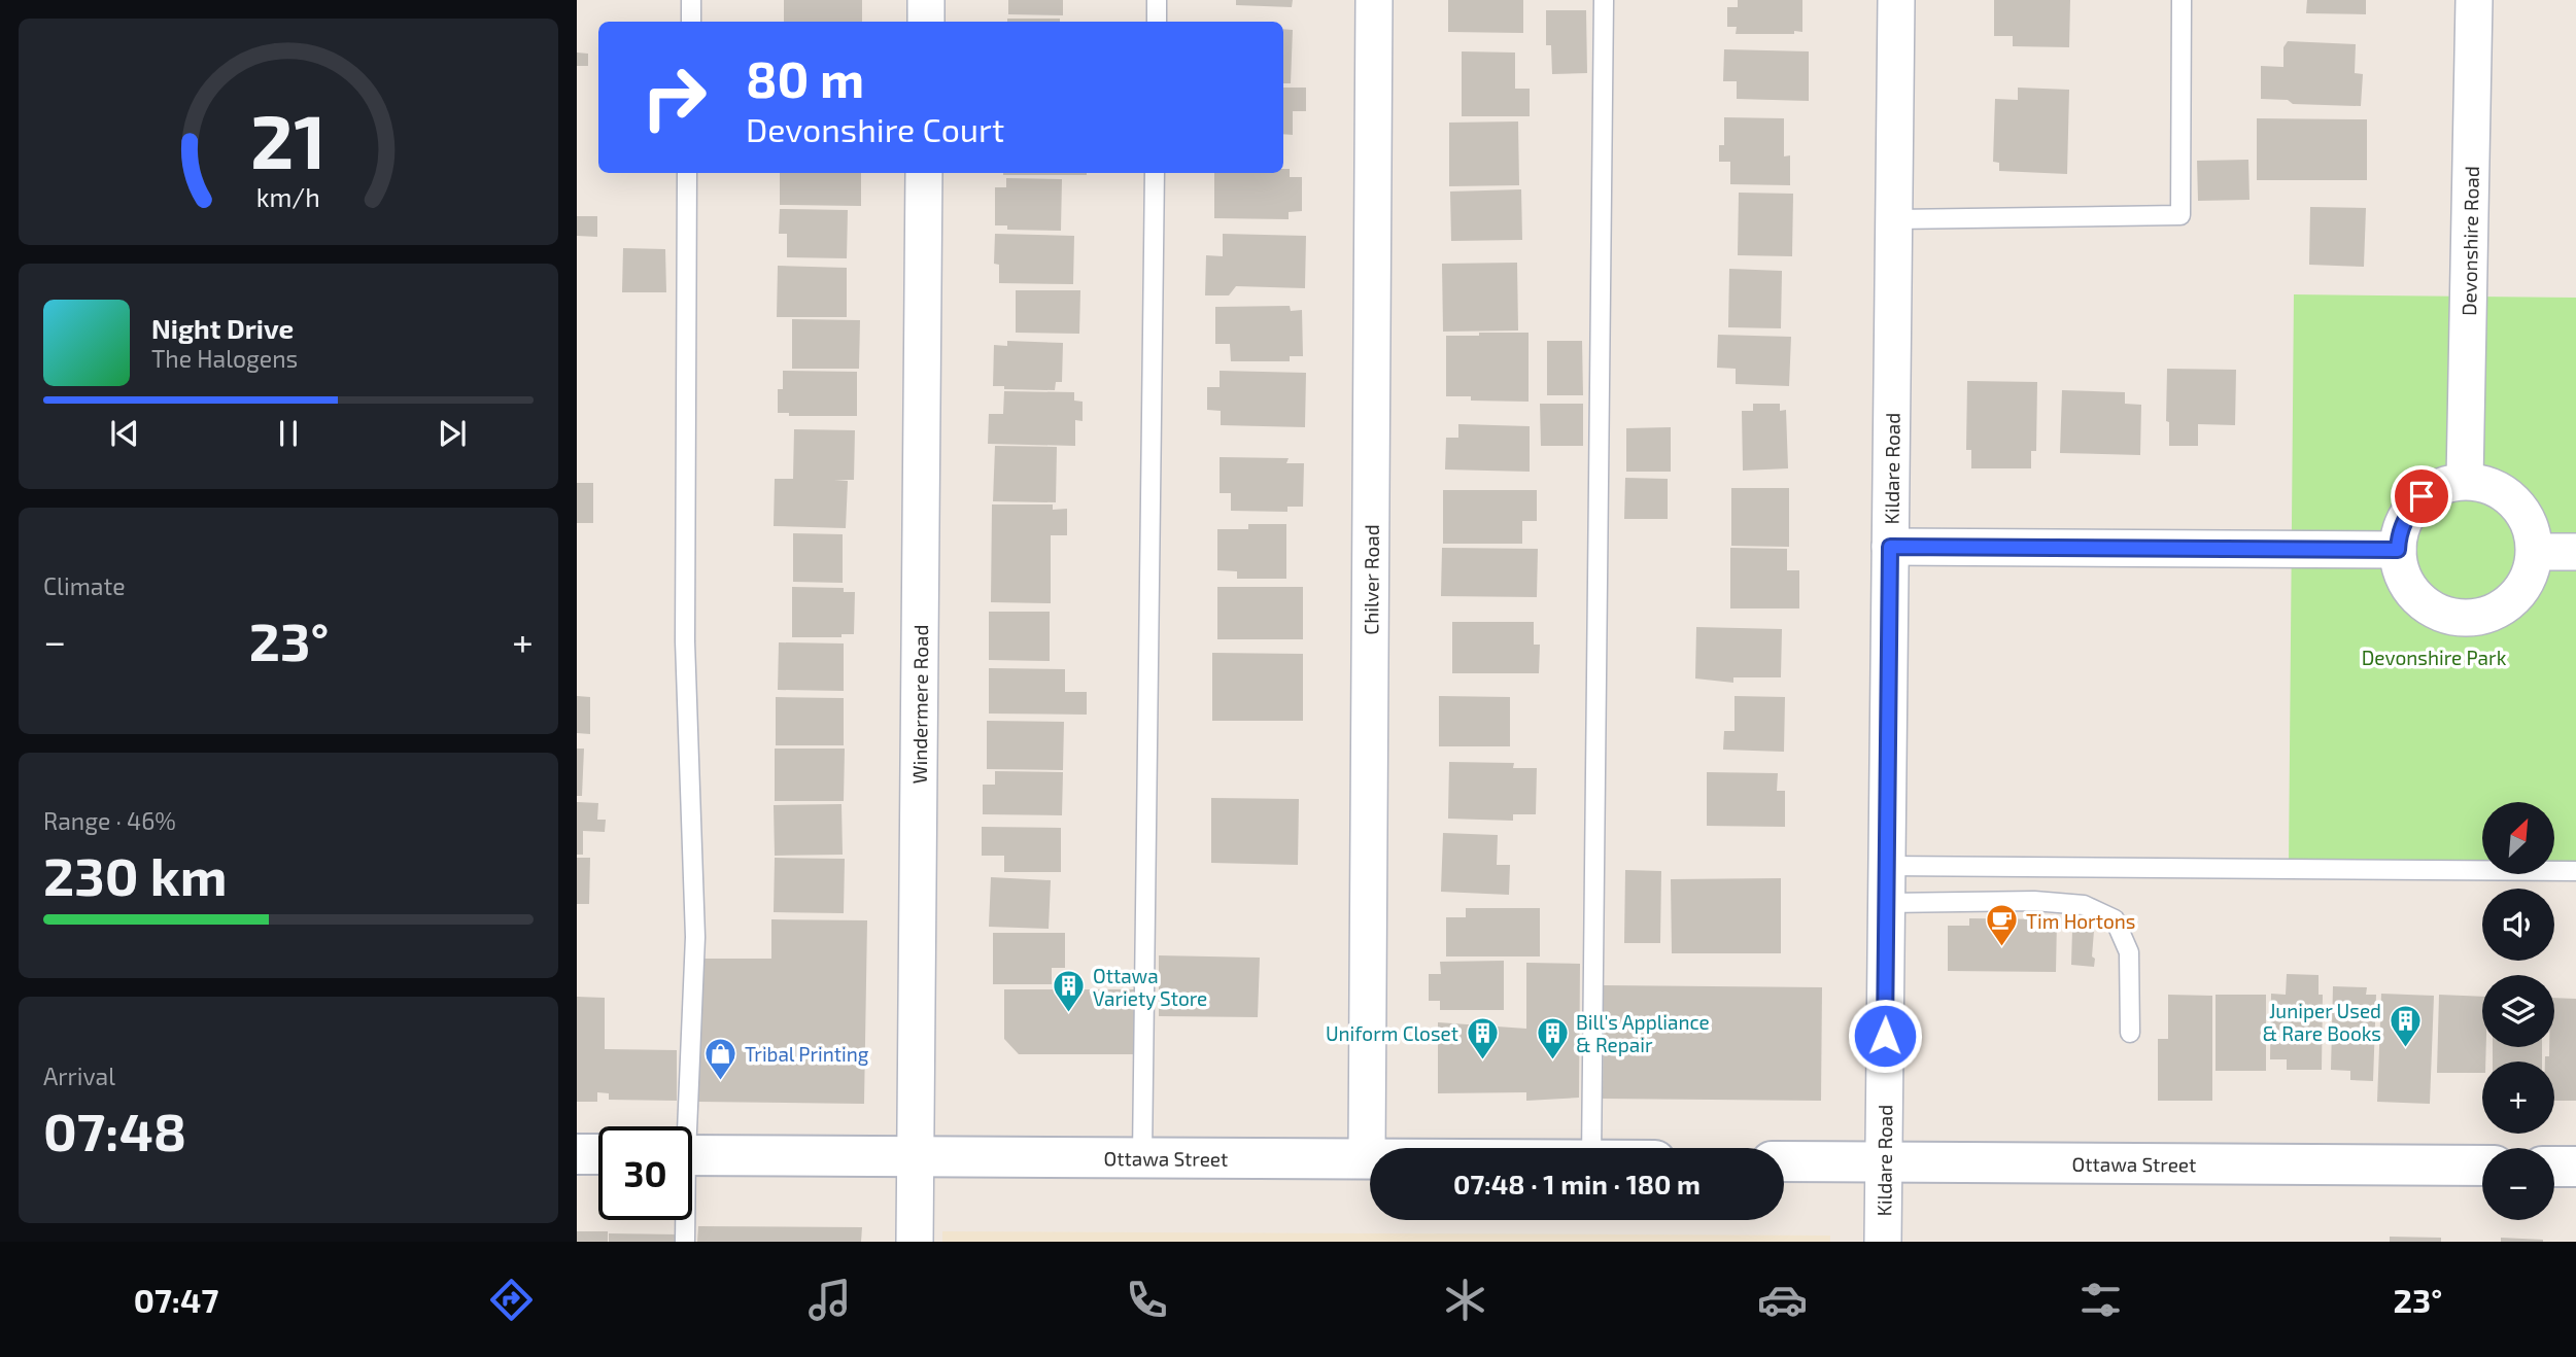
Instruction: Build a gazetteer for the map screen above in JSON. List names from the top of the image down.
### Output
{
  "streets": {
    "street": [
      "Devonshire Road",
      "Kildare Road",
      "Chilver Road",
      "Windermere Road",
      "Ottawa Street"
    ]
  },
  "crossings": [
    ["Kildare Road", "Ottawa Street"],
    ["Chilver Road", "Ottawa Street"],
    ["Windermere Road", "Ottawa Street"]
  ],
  "parks": ["Devonshire Park"],
  "places": {
    "cafe": ["Tim Hortons"],
    "building": [
      "Ottawa Variety Store",
      "Juniper Used & Rare Books",
      "Uniform Closet",
      "Bill's Appliance & Repair"
    ],
    "shop": ["Tribal Printing"]
  },
  "north": "top right",
  "page": {
    "turn": ["80 m", "Devonshire Court"],
    "song": ["Night Drive", "The Halogens"],
    "tile": [
      "Climate",
      ["Range · 46%", "230 km"],
      ["Arrival", "07:48"]
    ],
    "heat": ["−", "23°", "+"],
    "map_buttons": ["+", "−"],
    "limit": "30",
    "trip": "07:48 · 1 min · 180 m",
    "tabs": ["07:47", "23°"],
    "gauge": ["21", "km/h"]
  }
}
